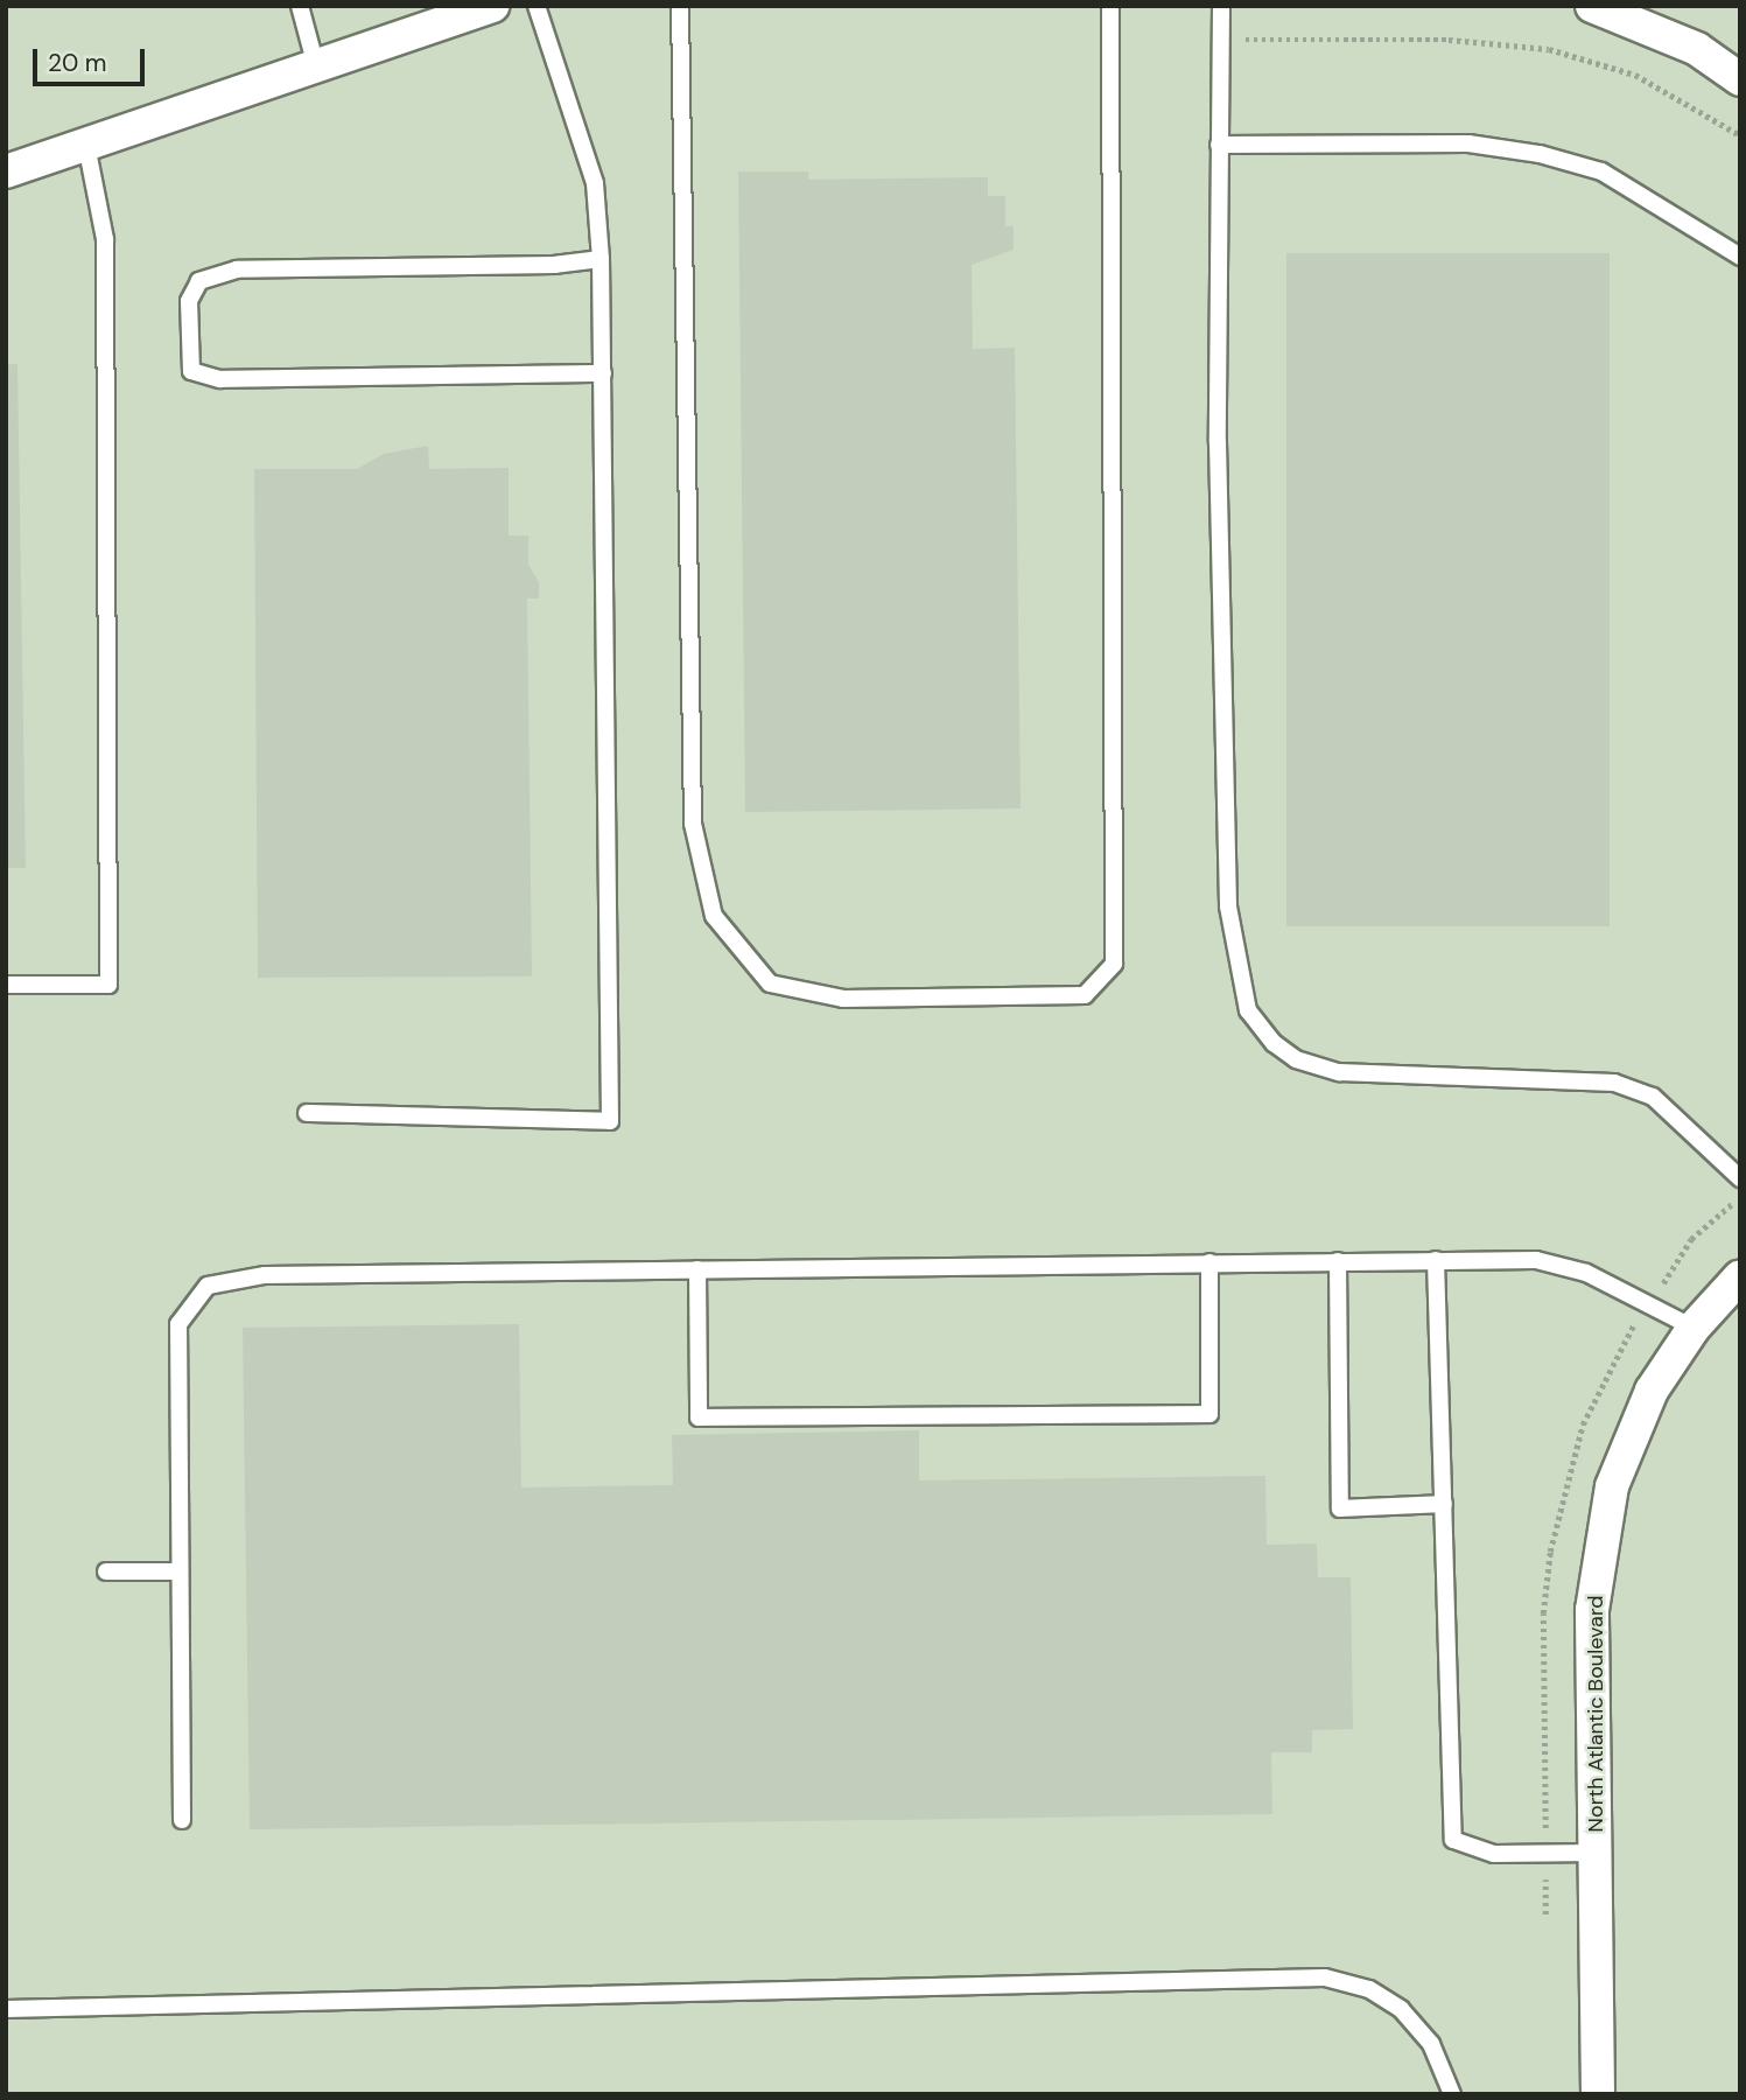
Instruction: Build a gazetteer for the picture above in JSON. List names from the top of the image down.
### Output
{
  "streets": {
    "street": ["North Atlantic Boulevard"]
  },
  "scale_bar": "20 m"
}
